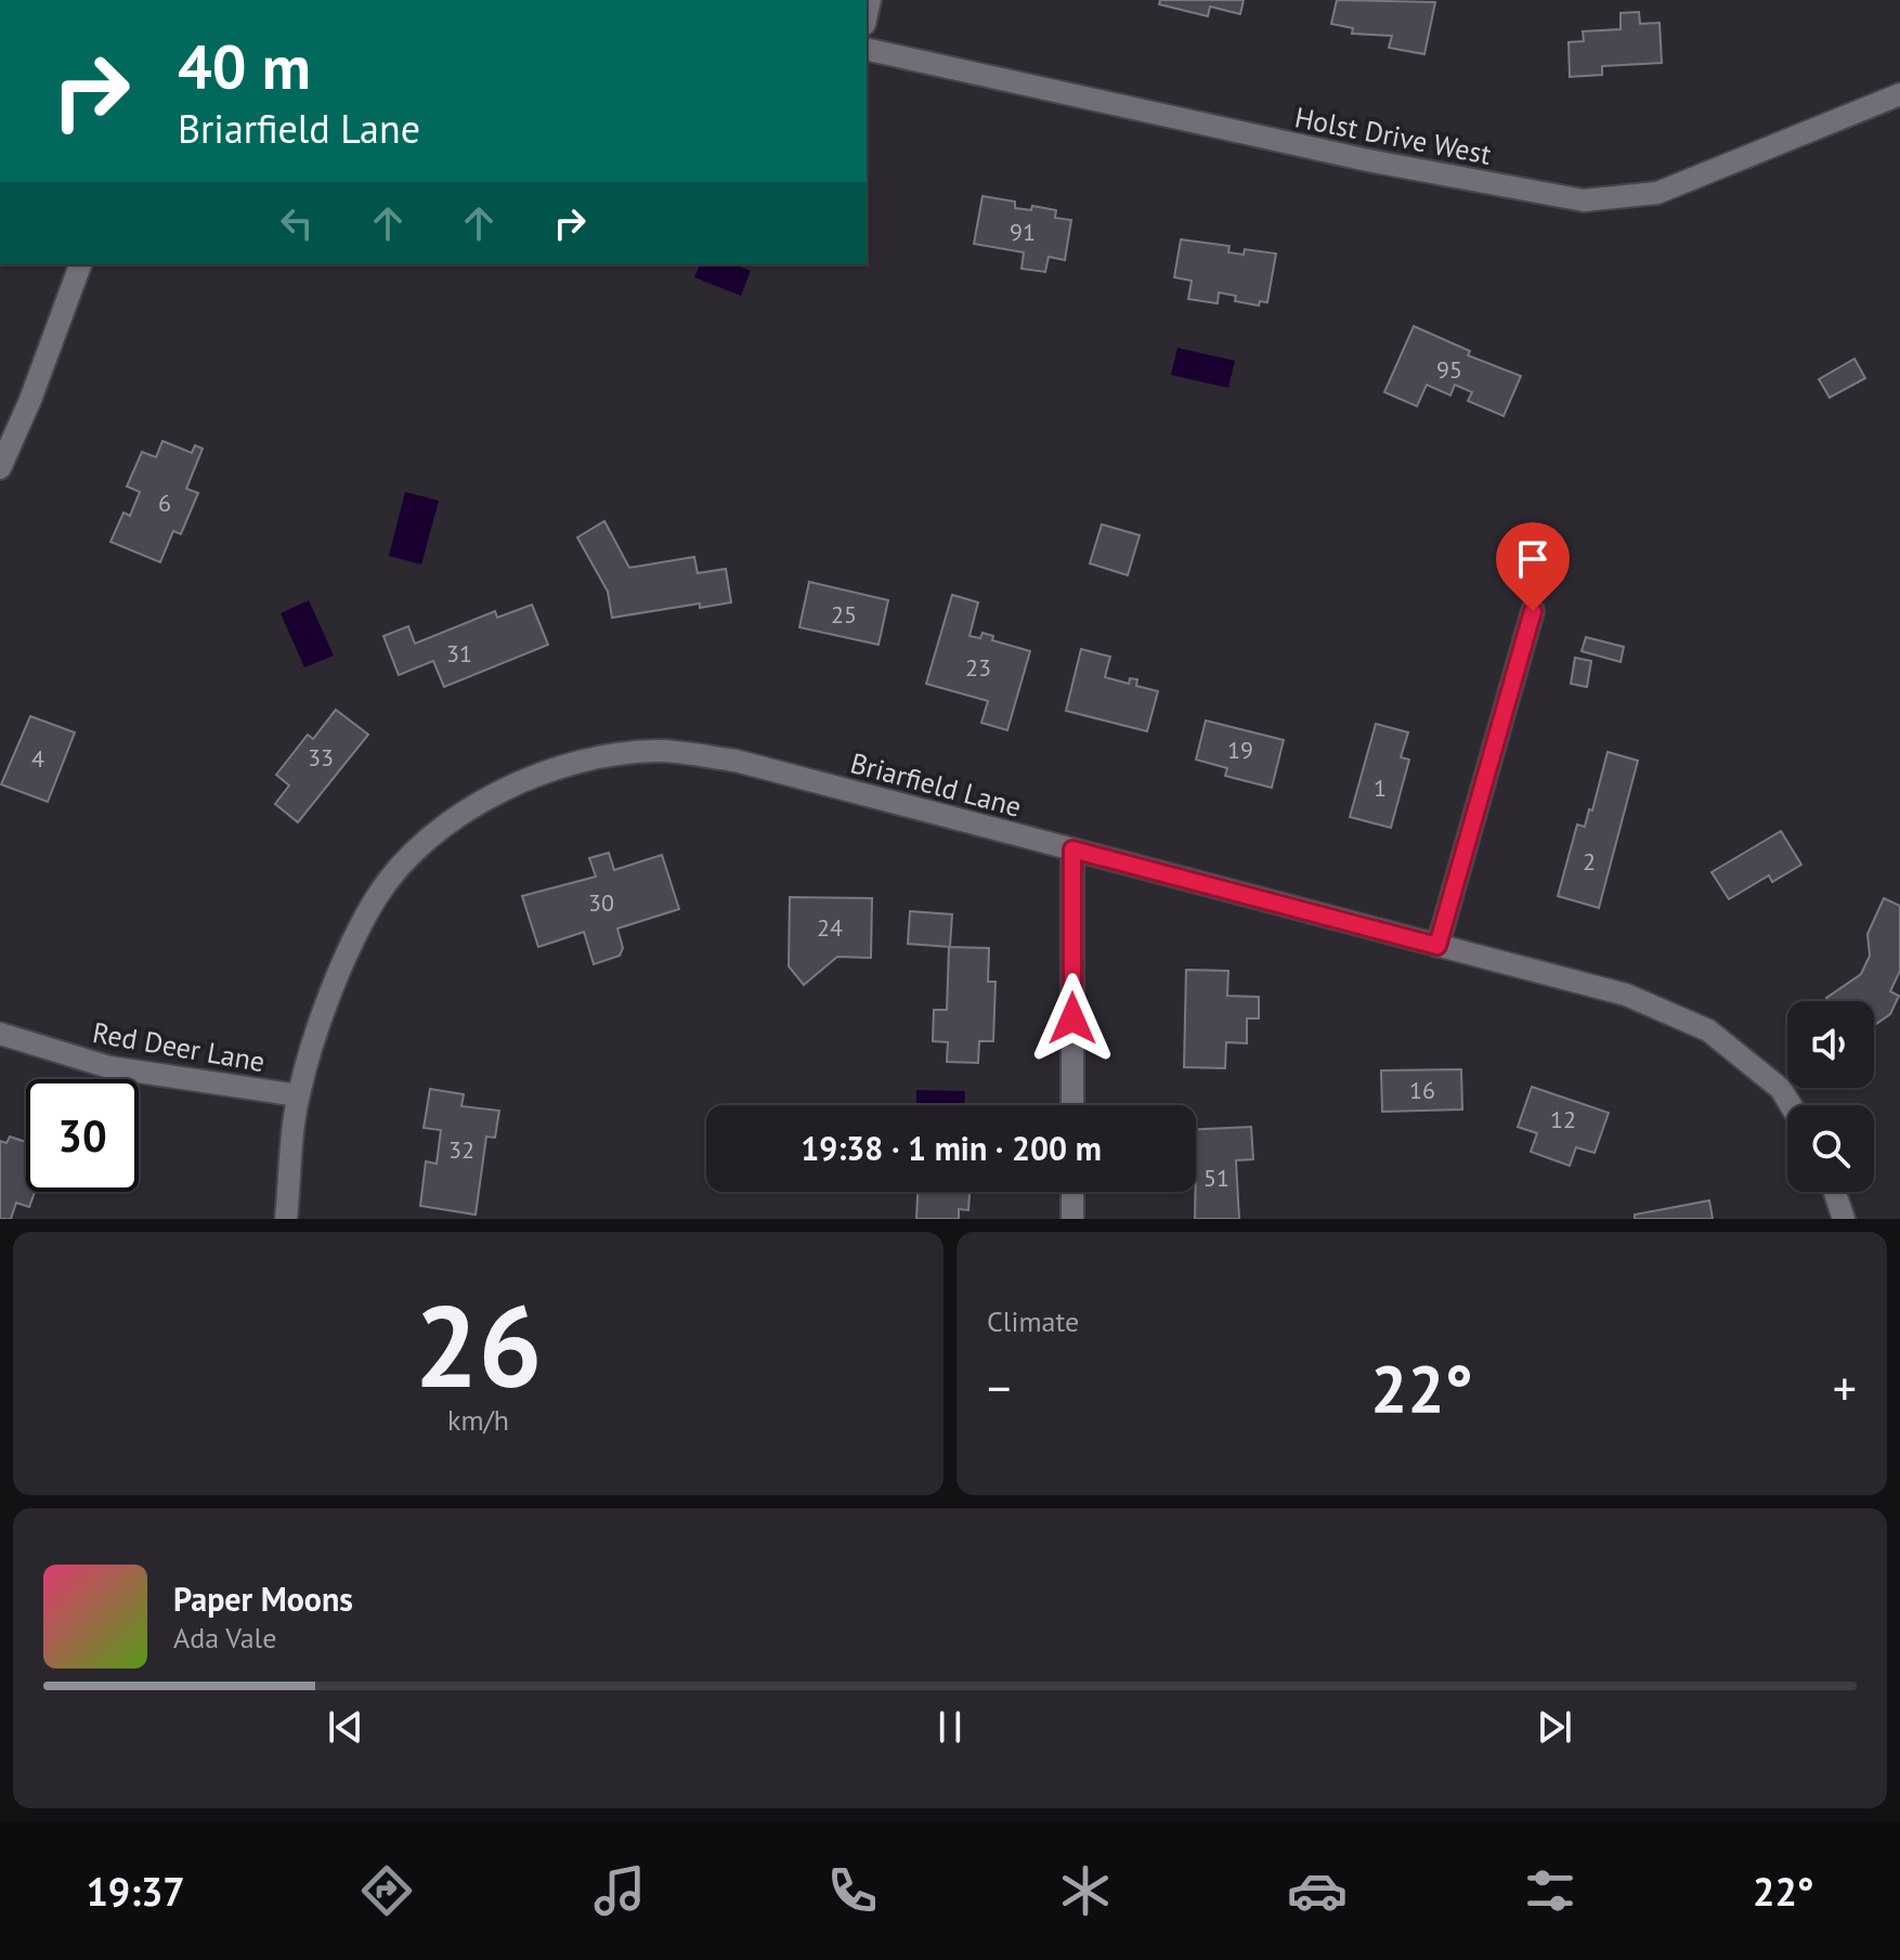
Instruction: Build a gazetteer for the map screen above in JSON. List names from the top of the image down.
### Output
{
  "streets": {
    "street": ["Holst Drive West", "Briarfield Lane", "Red Deer Lane"]
  },
  "crossings": [
    ["Briarfield Lane", "Red Deer Lane"]
  ],
  "house_numbers": [
    "91",
    "95",
    "6",
    "25",
    "31",
    "23",
    "19",
    "33",
    "4",
    "1",
    "2",
    "30",
    "24",
    "16",
    "12",
    "32",
    "51"
  ],
  "page": {
    "turn": ["40 m", "Briarfield Lane"],
    "limit": "30",
    "trip": "19:38 · 1 min · 200 m",
    "tile": [
      ["26", "km/h"],
      "Climate"
    ],
    "heat": ["−", "22°", "+"],
    "song": ["Paper Moons", "Ada Vale"],
    "tabs": ["19:37", "22°"]
  }
}
